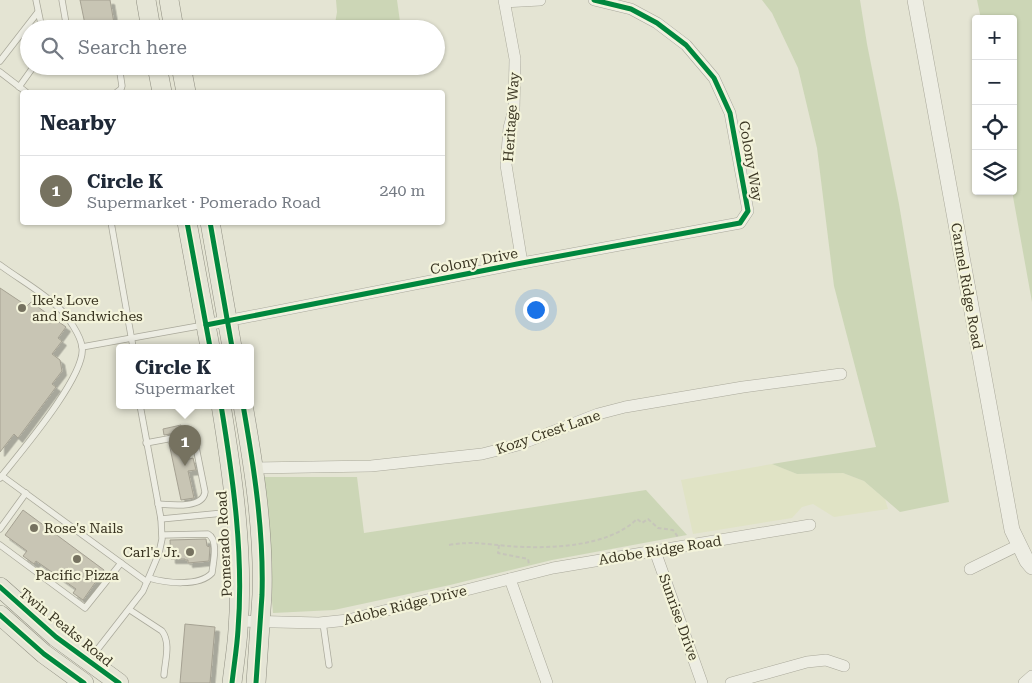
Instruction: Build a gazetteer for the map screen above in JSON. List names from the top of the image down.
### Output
{
  "streets": {
    "main road": ["Pomerado Road", "Twin Peaks Road"],
    "street": [
      "Heritage Way",
      "Colony Way",
      "Colony Drive",
      "Carmel Ridge Road",
      "Kozy Crest Lane",
      "Adobe Ridge Road",
      "Adobe Ridge Drive",
      "Sunrise Drive"
    ]
  },
  "crossings": [
    ["Heritage Way", "Colony Drive"],
    ["Colony Way", "Colony Drive"],
    ["Pomerado Road", "Adobe Ridge Drive"],
    ["Adobe Ridge Road", "Adobe Ridge Drive"],
    ["Adobe Ridge Road", "Sunrise Drive"]
  ],
  "places": [
    "Ike's Love and Sandwiches",
    "Rose's Nails",
    "Carl's Jr.",
    "Pacific Pizza"
  ],
  "page": {
    "map_buttons": ["+", "−"],
    "search": "Search here",
    "heading": "Nearby",
    "list": [
      {
        "mark": "1",
        "name": "Circle K",
        "note": "Supermarket · Pomerado Road",
        "value": "240 m"
      }
    ],
    "popup": ["Circle K", "Supermarket"],
    "pins": "1"
  }
}
